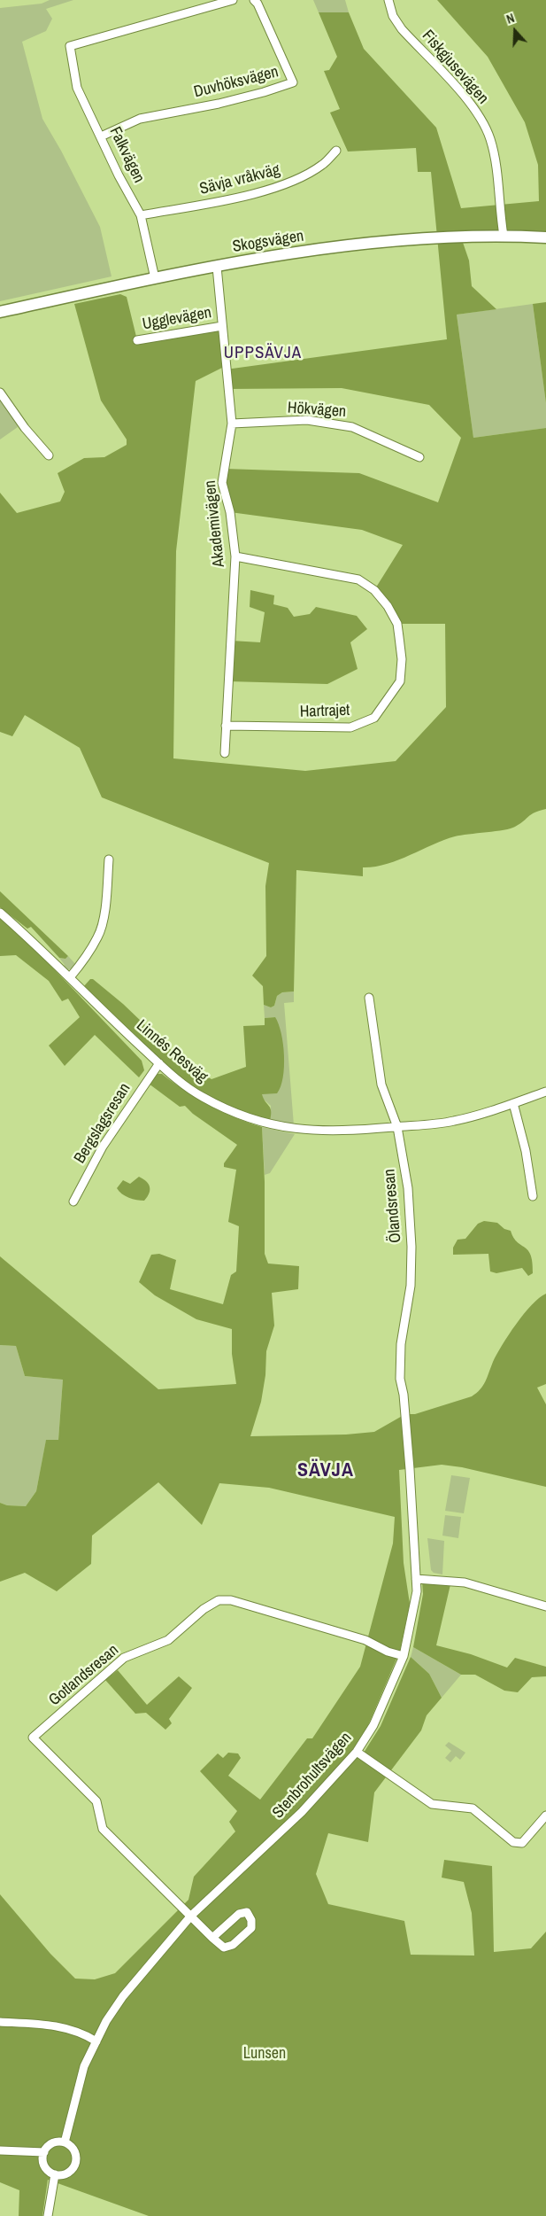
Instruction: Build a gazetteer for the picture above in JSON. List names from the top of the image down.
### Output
{
  "streets": {
    "street": [
      "Fiskgjusevägen",
      "Duvhöksvägen",
      "Falkvägen",
      "Sävja vråkväg",
      "Skogsvägen",
      "Ugglevägen",
      "Hökvägen",
      "Akademivägen",
      "Hartrajet",
      "Linnés Resväg",
      "Bergslagsresan",
      "Ölandsresan",
      "Gotlandsresan",
      "Stenbrohultsvägen"
    ]
  },
  "crossings": [
    ["Fiskgjusevägen", "Skogsvägen"],
    ["Duvhöksvägen", "Falkvägen"],
    ["Falkvägen", "Sävja vråkväg"],
    ["Falkvägen", "Skogsvägen"],
    ["Skogsvägen", "Akademivägen"],
    ["Ugglevägen", "Akademivägen"],
    ["Hökvägen", "Akademivägen"],
    ["Akademivägen", "Hartrajet"],
    ["Linnés Resväg", "Bergslagsresan"],
    ["Linnés Resväg", "Ölandsresan"],
    ["Ölandsresan", "Stenbrohultsvägen"],
    ["Gotlandsresan", "Stenbrohultsvägen"]
  ],
  "districts": ["UPPSÄVJA", "SÄVJA"],
  "parks": ["Lunsen"],
  "north": "top"
}
